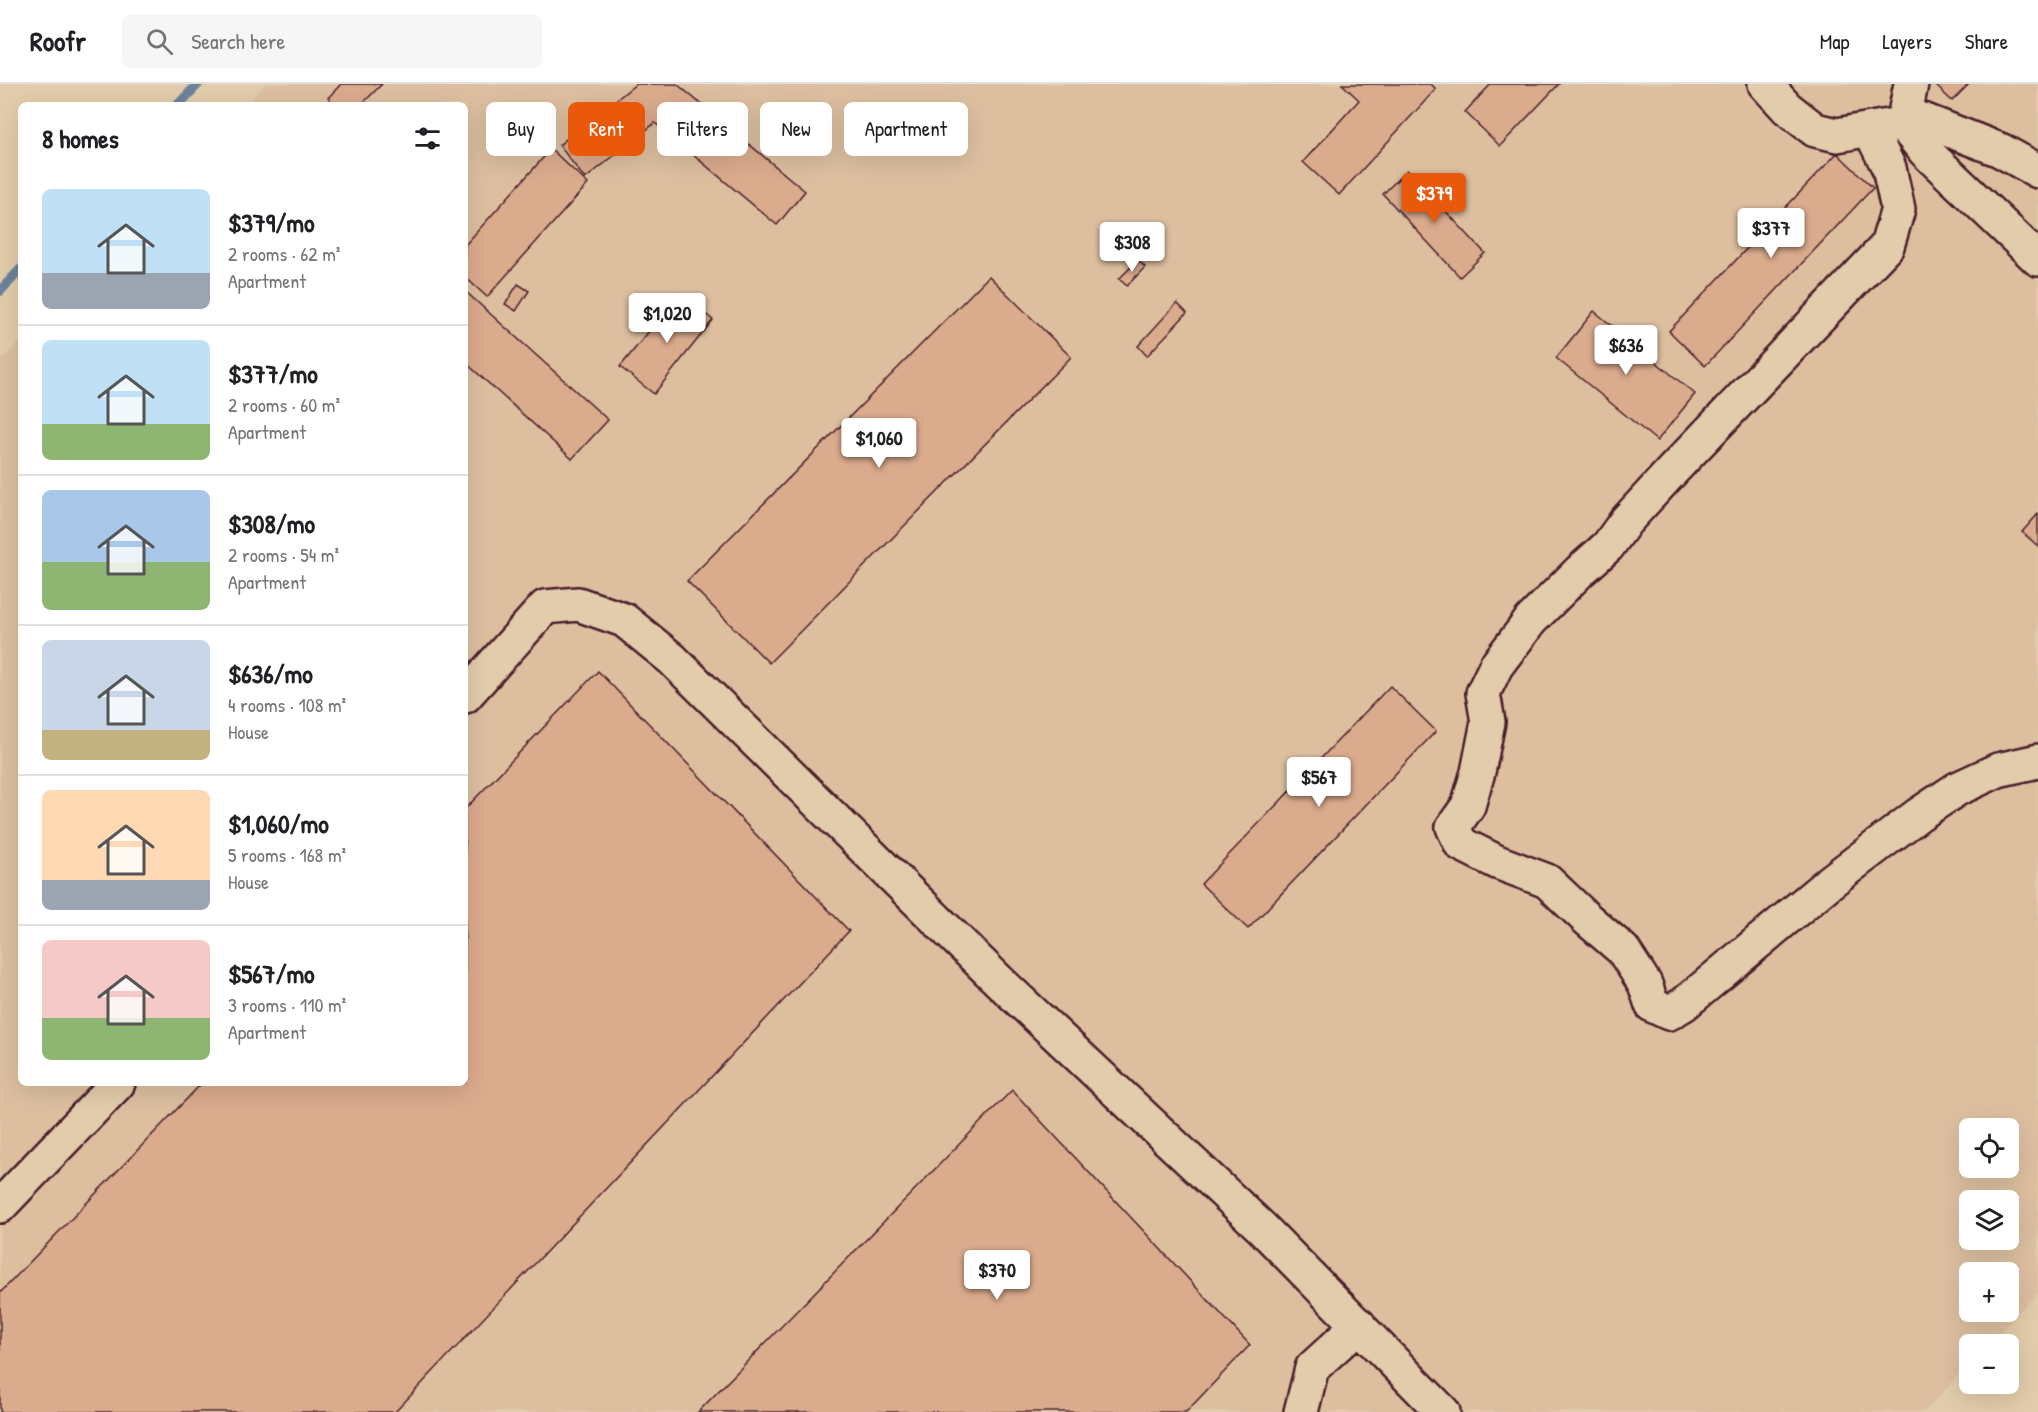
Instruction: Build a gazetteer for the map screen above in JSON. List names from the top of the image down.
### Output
{
  "page": {
    "header": "Roofr",
    "search": "Search here",
    "nav": ["Map", "Layers", "Share"],
    "chip": [
      "Buy",
      "Rent",
      "Filters",
      "New",
      "Apartment"
    ],
    "heading": "8 homes",
    "price": [
      "$379",
      "$377",
      "$308",
      "$1,020",
      "$636",
      "$1,060",
      "$567",
      "$370"
    ],
    "list": [
      {
        "name": "$379/mo",
        "note": "2 rooms · 62 m² · Apartment"
      },
      {
        "name": "$377/mo",
        "note": "2 rooms · 60 m² · Apartment"
      },
      {
        "name": "$308/mo",
        "note": "2 rooms · 54 m² · Apartment"
      },
      {
        "name": "$636/mo",
        "note": "4 rooms · 108 m² · House"
      },
      {
        "name": "$1,060/mo",
        "note": "5 rooms · 168 m² · House"
      },
      {
        "name": "$567/mo",
        "note": "3 rooms · 110 m² · Apartment"
      }
    ],
    "map_buttons": ["+", "−"]
  }
}
